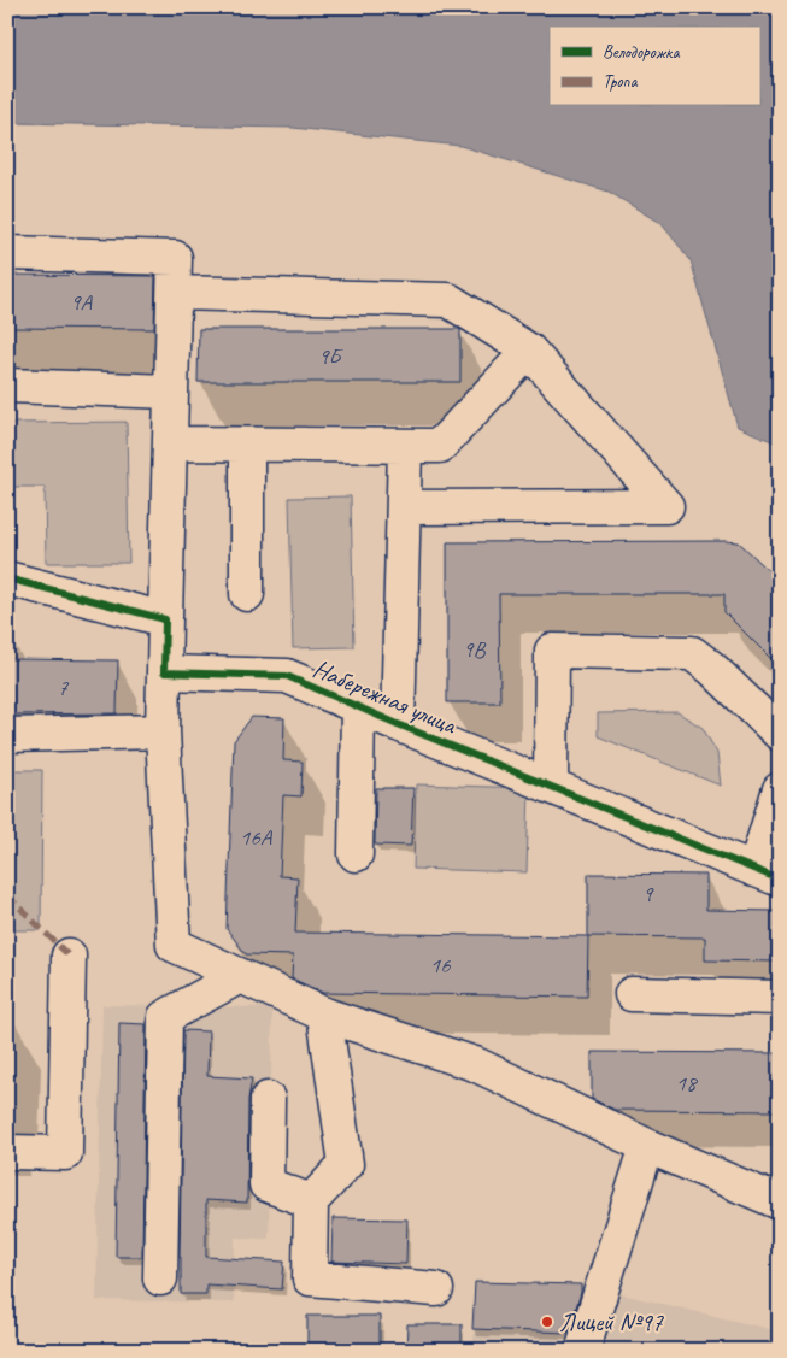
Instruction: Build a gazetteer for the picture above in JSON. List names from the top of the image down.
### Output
{
  "streets": {
    "street": ["Набережная улица"]
  },
  "places": ["Лицей №97"],
  "house_numbers": [
    "9А",
    "9Б",
    "9В",
    "7",
    "16А",
    "9",
    "16",
    "18"
  ],
  "legend": ["Велодорожка", "Тропа"]
}
